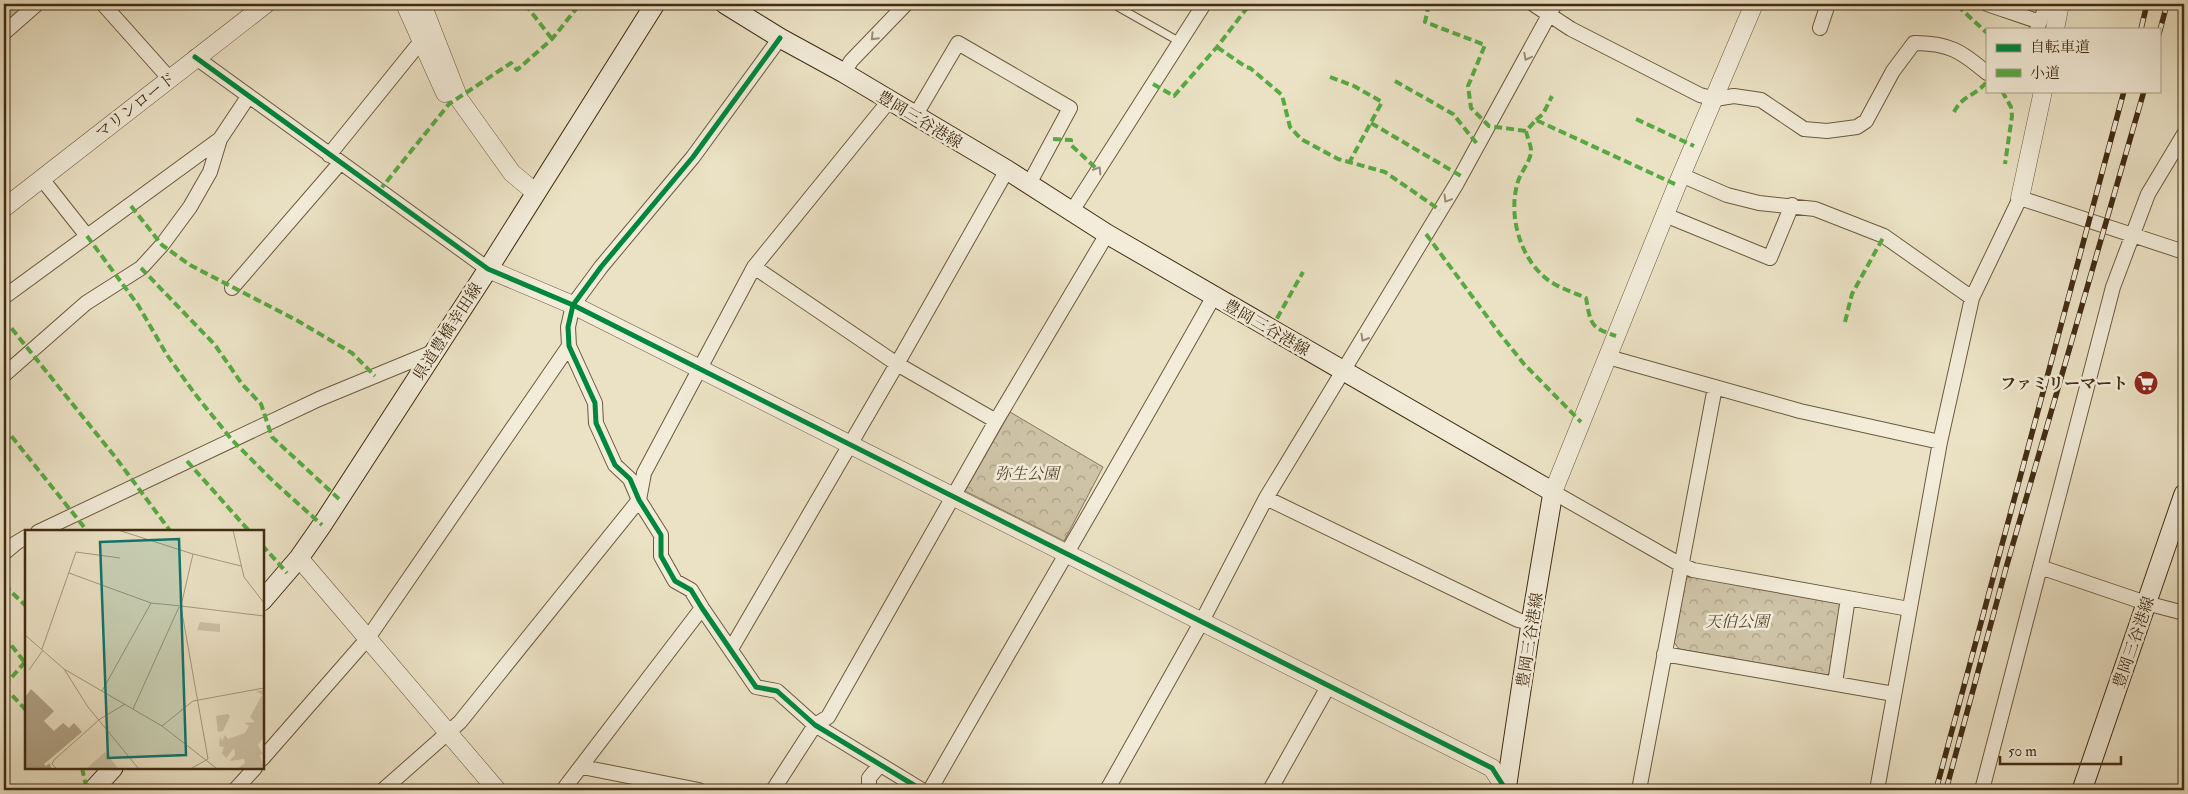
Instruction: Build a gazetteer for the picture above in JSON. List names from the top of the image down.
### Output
{
  "streets": {
    "main road": ["豊岡三谷港線", "県道豊橋幸田線"],
    "street": ["マリンロード"]
  },
  "parks": ["弥生公園", "天伯公園"],
  "places": {
    "supermarket": ["ファミリーマート"]
  },
  "legend": ["自転車道", "小道"],
  "scale_bar": "50 m"
}
